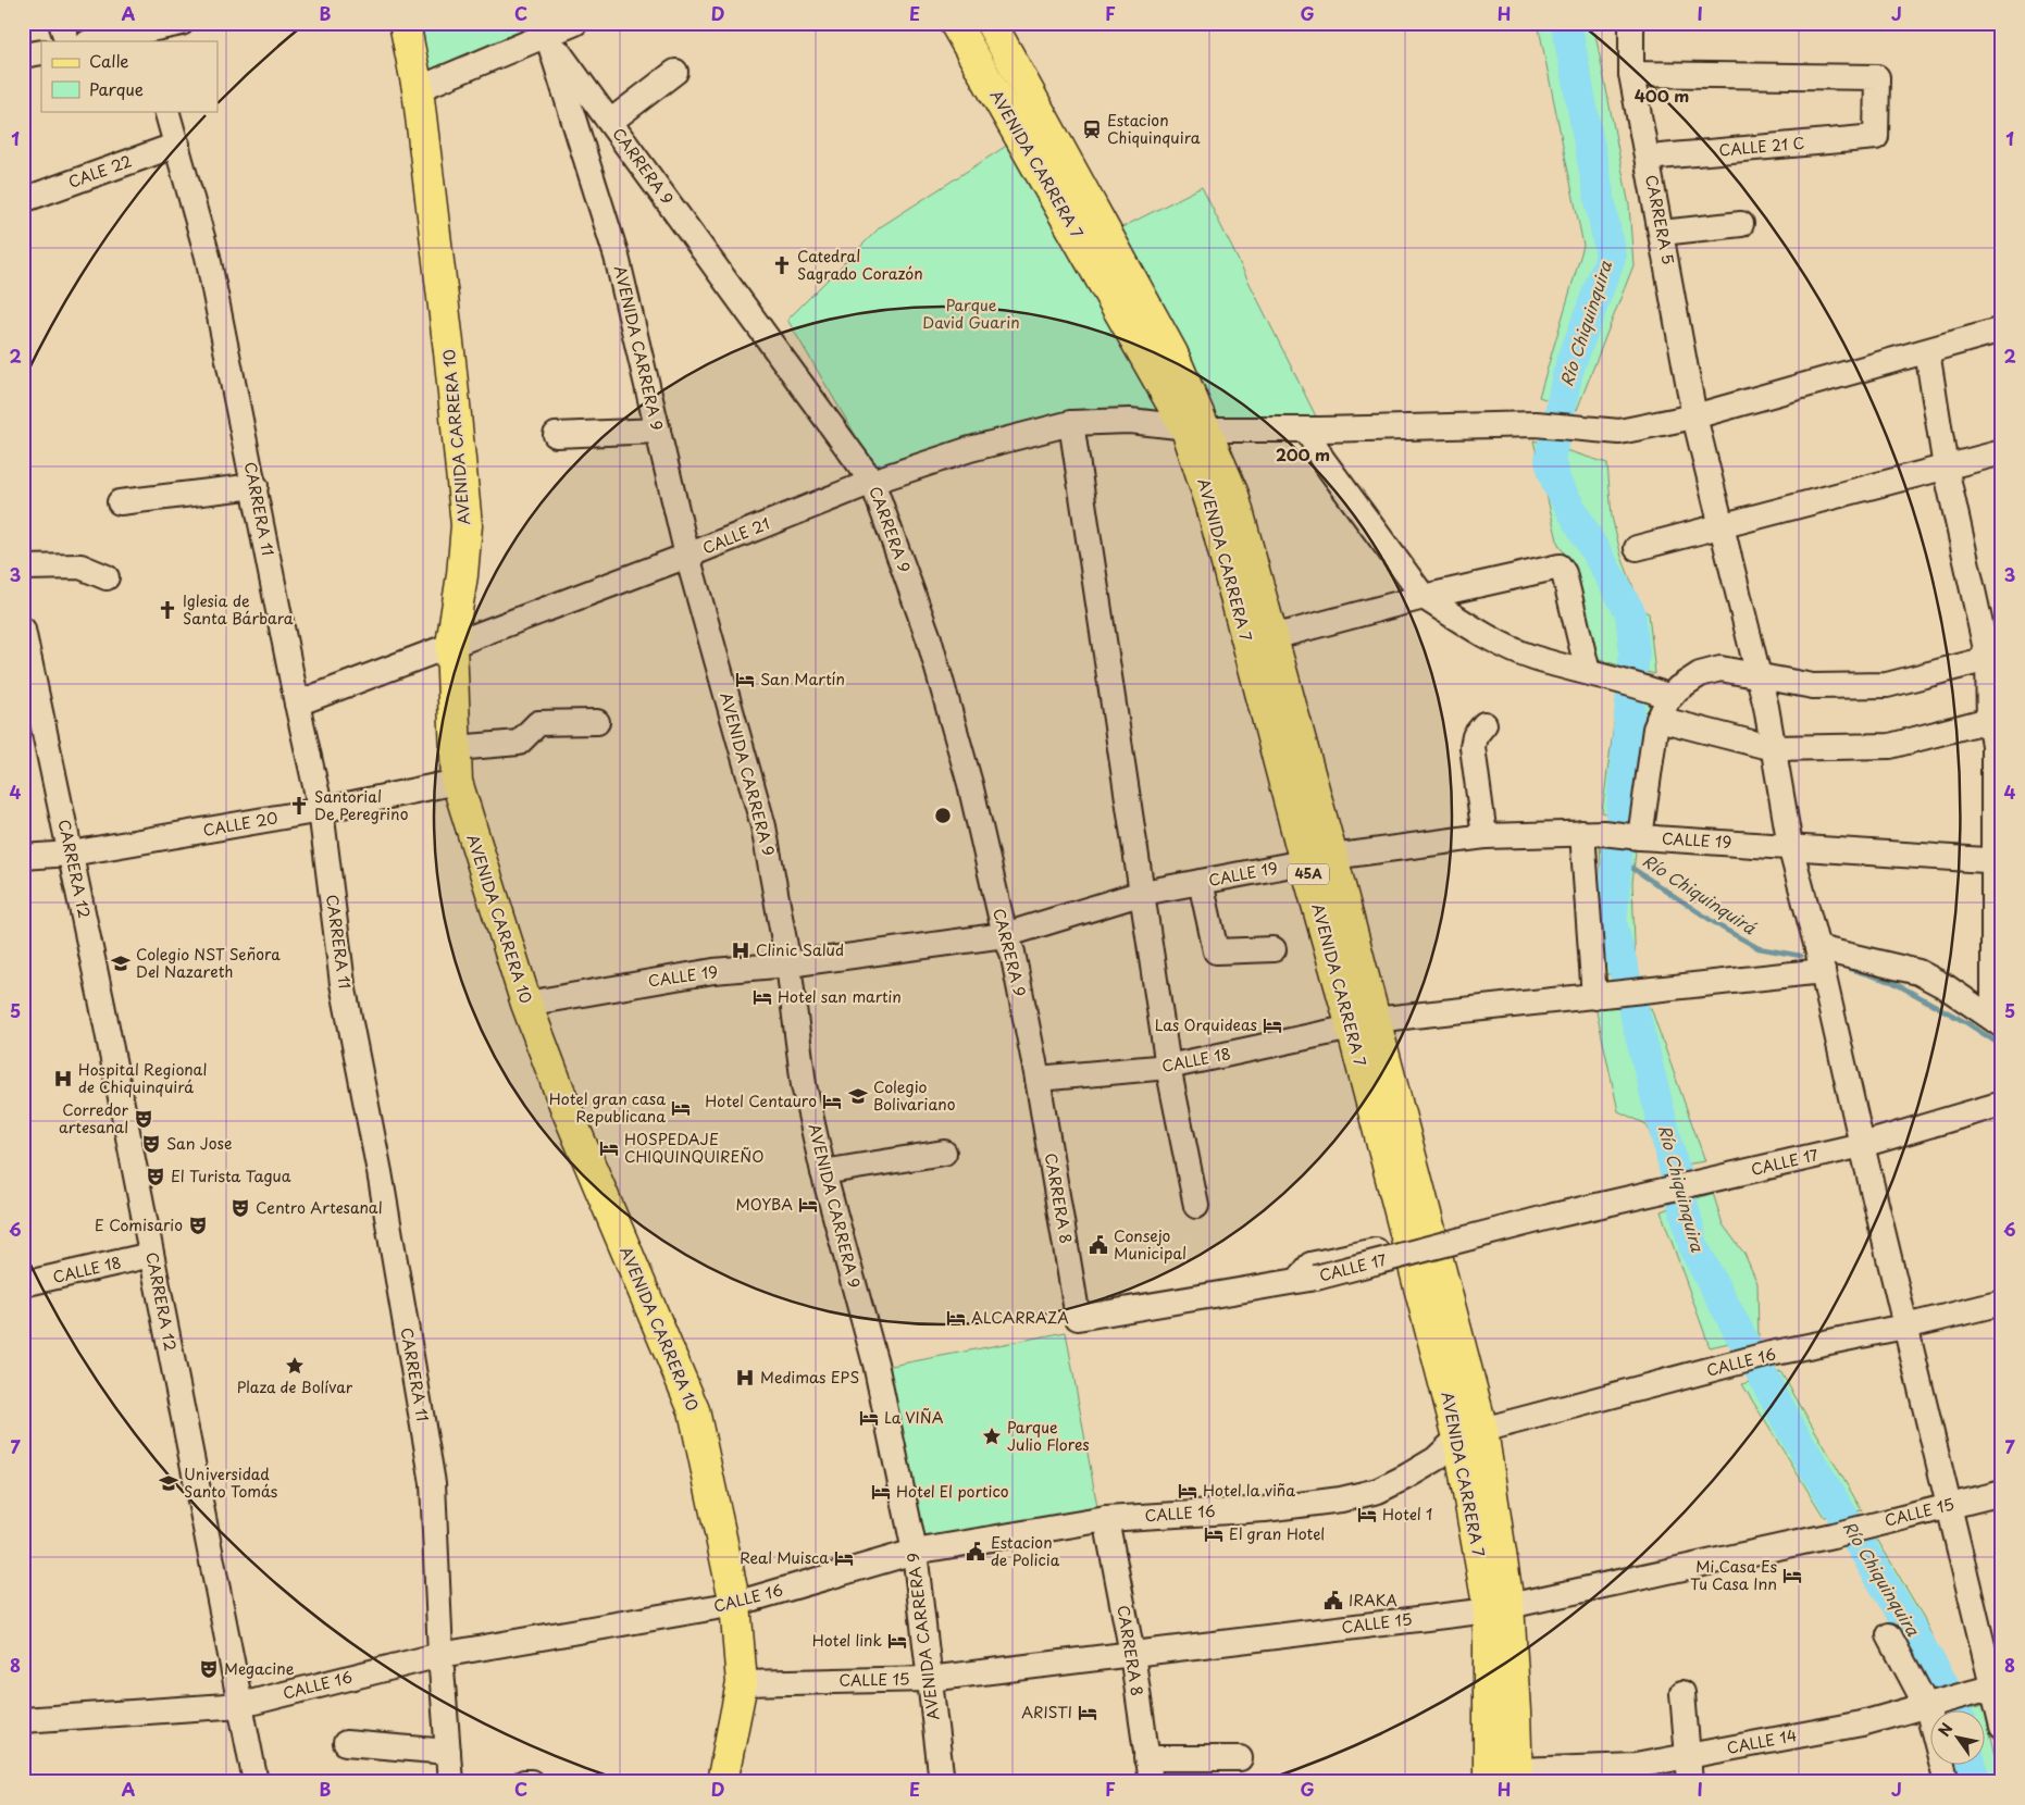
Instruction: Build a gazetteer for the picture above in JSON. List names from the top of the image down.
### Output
{
  "streets": {
    "main road": ["AVENIDA CARRERA 7", "AVENIDA CARRERA 10", "45A"],
    "street": [
      "CALLE 21 C",
      "CARRERA 9",
      "CALE 22",
      "CARRERA 5",
      "AVENIDA CARRERA 9",
      "CARRERA 11",
      "CALLE 21",
      "CALLE 20",
      "CALLE 19",
      "CARRERA 12",
      "CALLE 18",
      "CALLE 17",
      "CARRERA 8",
      "CALLE 16",
      "CALLE 15",
      "CALLE 14"
    ]
  },
  "crossings": [
    ["CALLE 21 C", "CARRERA 5"],
    ["AVENIDA CARRERA 7", "CALLE 21"],
    ["AVENIDA CARRERA 7", "CALLE 19"],
    ["AVENIDA CARRERA 7", "CALLE 18"],
    ["AVENIDA CARRERA 7", "CALLE 17"],
    ["AVENIDA CARRERA 7", "CALLE 16"],
    ["AVENIDA CARRERA 7", "CALLE 15"],
    ["AVENIDA CARRERA 7", "CALLE 14"],
    ["CARRERA 9", "AVENIDA CARRERA 9"],
    ["CARRERA 9", "CALLE 21"],
    ["CARRERA 9", "CALLE 19"],
    ["CARRERA 9", "CALLE 18"],
    ["CARRERA 9", "CARRERA 8"],
    ["CALE 22", "CARRERA 11"],
    ["CARRERA 5", "CALLE 21"],
    ["CARRERA 5", "CALLE 19"],
    ["CARRERA 5", "CALLE 18"],
    ["CARRERA 5", "CALLE 17"],
    ["CARRERA 5", "CALLE 16"],
    ["CARRERA 5", "CALLE 15"],
    ["CARRERA 5", "CALLE 14"],
    ["AVENIDA CARRERA 9", "CALLE 21"],
    ["AVENIDA CARRERA 9", "CALLE 19"],
    ["AVENIDA CARRERA 9", "CALLE 16"],
    ["AVENIDA CARRERA 9", "CALLE 15"],
    ["AVENIDA CARRERA 10", "CALLE 21"],
    ["AVENIDA CARRERA 10", "CALLE 20"],
    ["AVENIDA CARRERA 10", "CALLE 19"],
    ["AVENIDA CARRERA 10", "CALLE 16"],
    ["AVENIDA CARRERA 10", "CALLE 15"],
    ["CARRERA 11", "CALLE 21"],
    ["CARRERA 11", "CALLE 20"],
    ["CARRERA 11", "CALLE 16"],
    ["CALLE 20", "CARRERA 12"],
    ["CARRERA 12", "CALLE 18"],
    ["CARRERA 12", "CALLE 16"],
    ["CALLE 18", "CARRERA 8"],
    ["CALLE 17", "CARRERA 8"],
    ["CARRERA 8", "CALLE 16"],
    ["CARRERA 8", "CALLE 15"]
  ],
  "water": ["Río Chiquinquira", "Río Chiquinquirá"],
  "parks": ["Parque David Guarin"],
  "places": {
    "station": ["Estacion Chiquinquira"],
    "church": ["Catedral Sagrado Corazón", "Iglesia de Santa Bárbara", "Santorial De Peregrino"],
    "hotel": [
      "San Martín",
      "Hotel san martin",
      "Las Orquideas",
      "Hotel Centauro",
      "Hotel gran casa Republicana",
      "HOSPEDAJE CHIQUINQUIREÑO",
      "MOYBA",
      "ALCARRAZA",
      "La VIÑA",
      "Hotel la viña",
      "Hotel El portico",
      "Hotel 1",
      "El gran Hotel",
      "Real Muisca",
      "Mi Casa Es Tu Casa Inn",
      "Hotel link",
      "ARISTI"
    ],
    "hospital": ["Clinic Salud", "Hospital Regional de Chiquinquirá", "Medimas EPS"],
    "school or university": ["Colegio NST Señora Del Nazareth", "Colegio Bolivariano", "Universidad Santo Tomás"],
    "theatre": [
      "Corredor artesanal",
      "San Jose",
      "El Turista Tagua",
      "Centro Artesanal",
      "E Comisario",
      "Megacine"
    ],
    "public building": ["Consejo Municipal", "Estacion de Policia", "IRAKA"],
    "place": ["Plaza de Bolívar", "Parque Julio Flores"]
  },
  "legend": ["Calle", "Parque"],
  "north": "top left",
  "grid": {
    "columns": [
      "A",
      "B",
      "C",
      "D",
      "E",
      "F",
      "G",
      "H",
      "I",
      "J"
    ],
    "rows": [
      "1",
      "2",
      "3",
      "4",
      "5",
      "6",
      "7",
      "8"
    ]
  },
  "rings": ["400 m", "200 m"]
}
